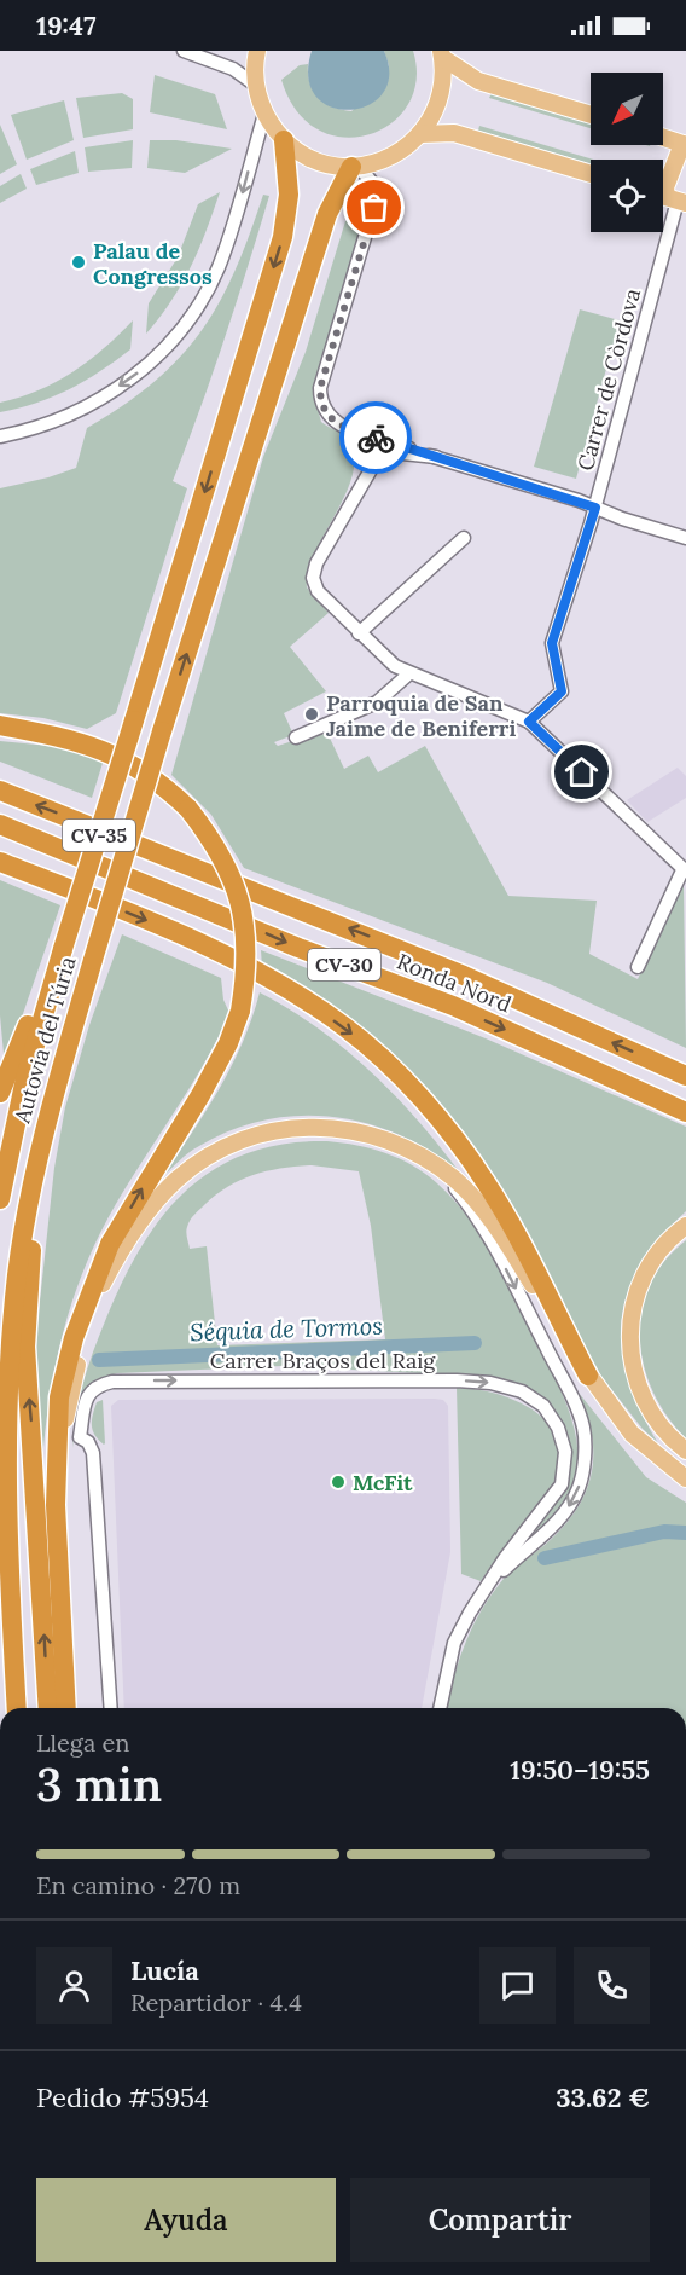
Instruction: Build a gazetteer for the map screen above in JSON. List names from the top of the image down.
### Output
{
  "streets": {
    "highway": [
      "CV-35",
      "CV-30",
      "Ronda Nord",
      "Autovia del Túria"
    ],
    "street": ["Carrer de Còrdova", "Carrer Braços del Raig"]
  },
  "water": ["Séquia de Tormos"],
  "places": ["Palau de Congressos", "Parroquia de San Jaime de Beniferri", "McFit"],
  "north": "bottom left",
  "page": {
    "status": "19:47",
    "heading": ["3 min", "Llega en", "19:50–19:55"],
    "panel": [
      "Lucía",
      "Repartidor · 4.4",
      "Pedido #5954",
      "33.62 €"
    ],
    "bar": "En camino · 270 m",
    "buttons": ["Ayuda", "Compartir"]
  }
}
